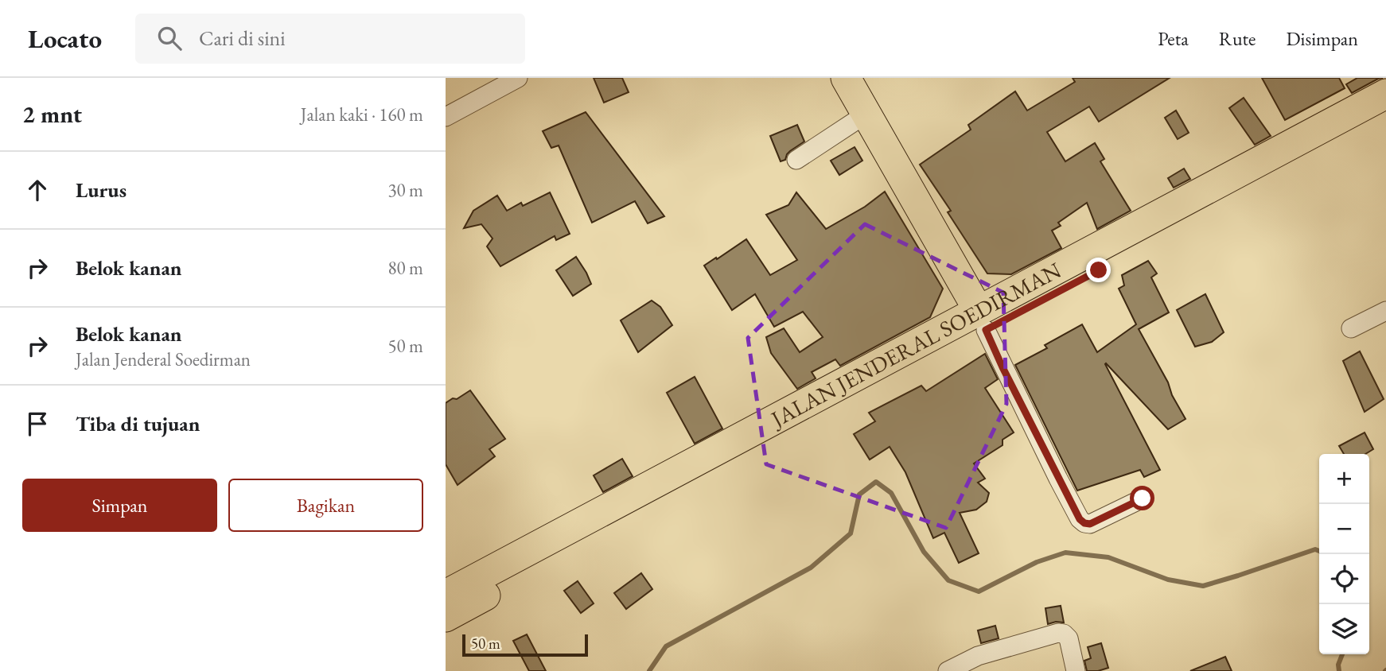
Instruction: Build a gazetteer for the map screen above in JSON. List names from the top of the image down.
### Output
{
  "streets": {
    "main road": ["JALAN JENDERAL SOEDIRMAN"]
  },
  "scale_bar": "50 m",
  "page": {
    "header": "Locato",
    "search": "Cari di sini",
    "nav": ["Peta", "Rute", "Disimpan"],
    "heading": ["2 mnt", "Jalan kaki · 160 m"],
    "list": [
      ["Lurus", "30 m"],
      ["Belok kanan", "80 m"],
      ["Belok kanan", "Jalan Jenderal Soedirman", "50 m"],
      "Tiba di tujuan"
    ],
    "map_buttons": ["+", "−"],
    "buttons": ["Simpan", "Bagikan"],
    "scale": "50 m"
  }
}
